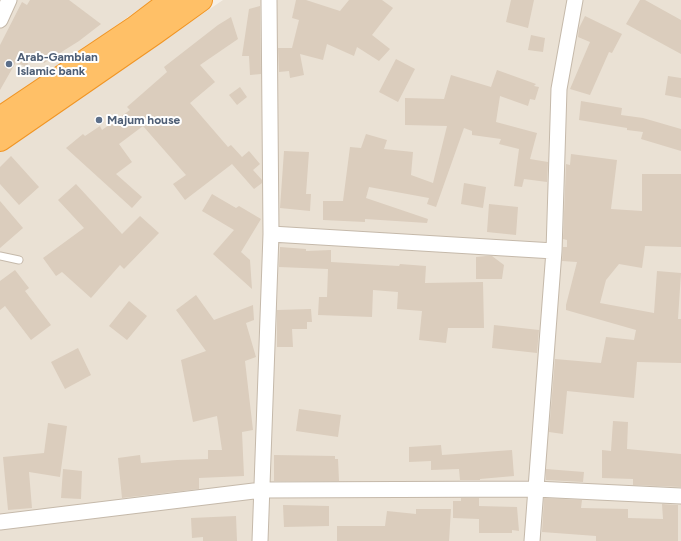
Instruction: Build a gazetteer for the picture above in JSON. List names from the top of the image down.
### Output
{
  "places": ["Arab-Gambian Islamic bank", "Majum house"]
}
